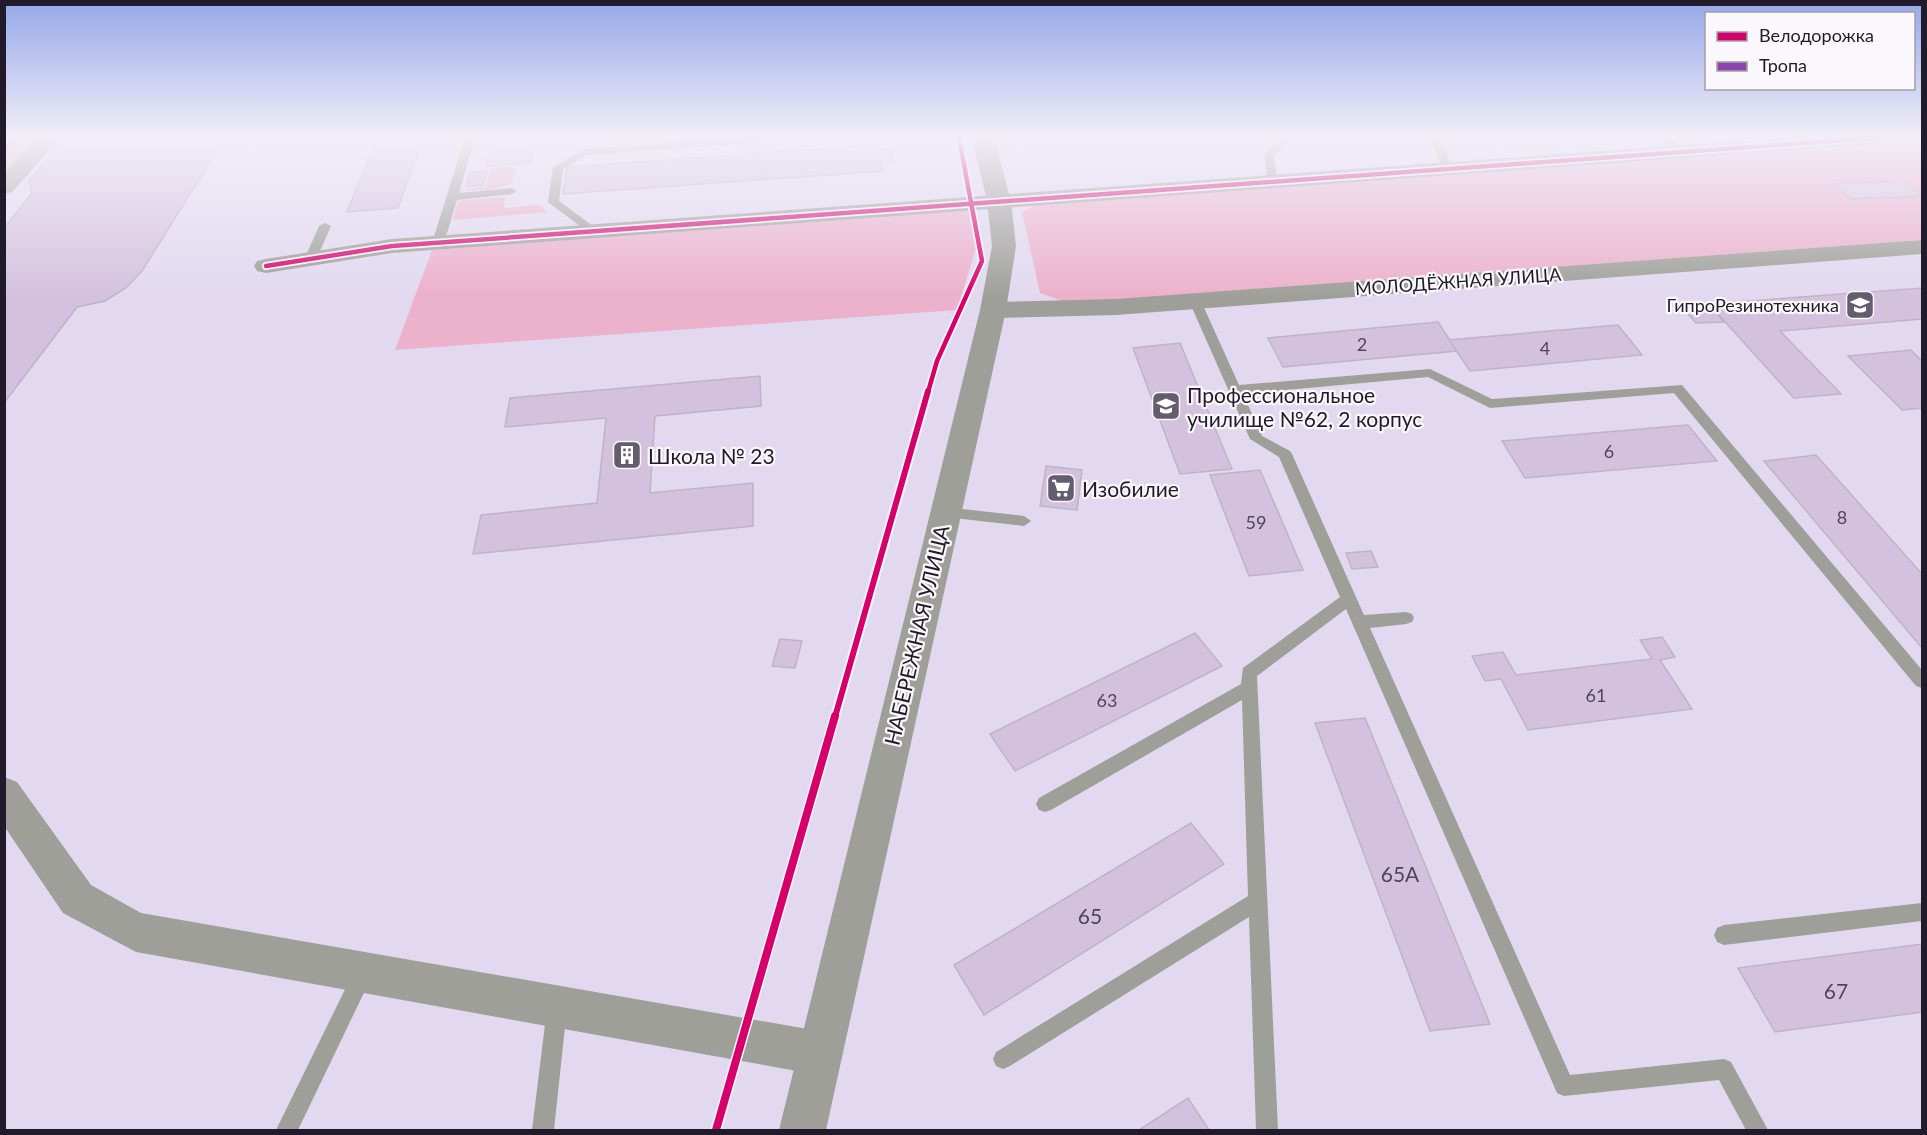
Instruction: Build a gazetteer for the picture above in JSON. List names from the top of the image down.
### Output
{
  "streets": {
    "street": ["МОЛОДЁЖНАЯ УЛИЦА", "НАБЕРЕЖНАЯ УЛИЦА"]
  },
  "crossings": [
    ["МОЛОДЁЖНАЯ УЛИЦА", "НАБЕРЕЖНАЯ УЛИЦА"]
  ],
  "places": {
    "school or university": ["ГипроРезинотехника", "Профессиональное училище №62, 2 корпус"],
    "building": ["Школа № 23"],
    "supermarket": ["Изобилие"]
  },
  "house_numbers": [
    "2",
    "4",
    "6",
    "8",
    "59",
    "61",
    "63",
    "65А",
    "65",
    "67"
  ],
  "legend": ["Велодорожка", "Тропа"]
}
